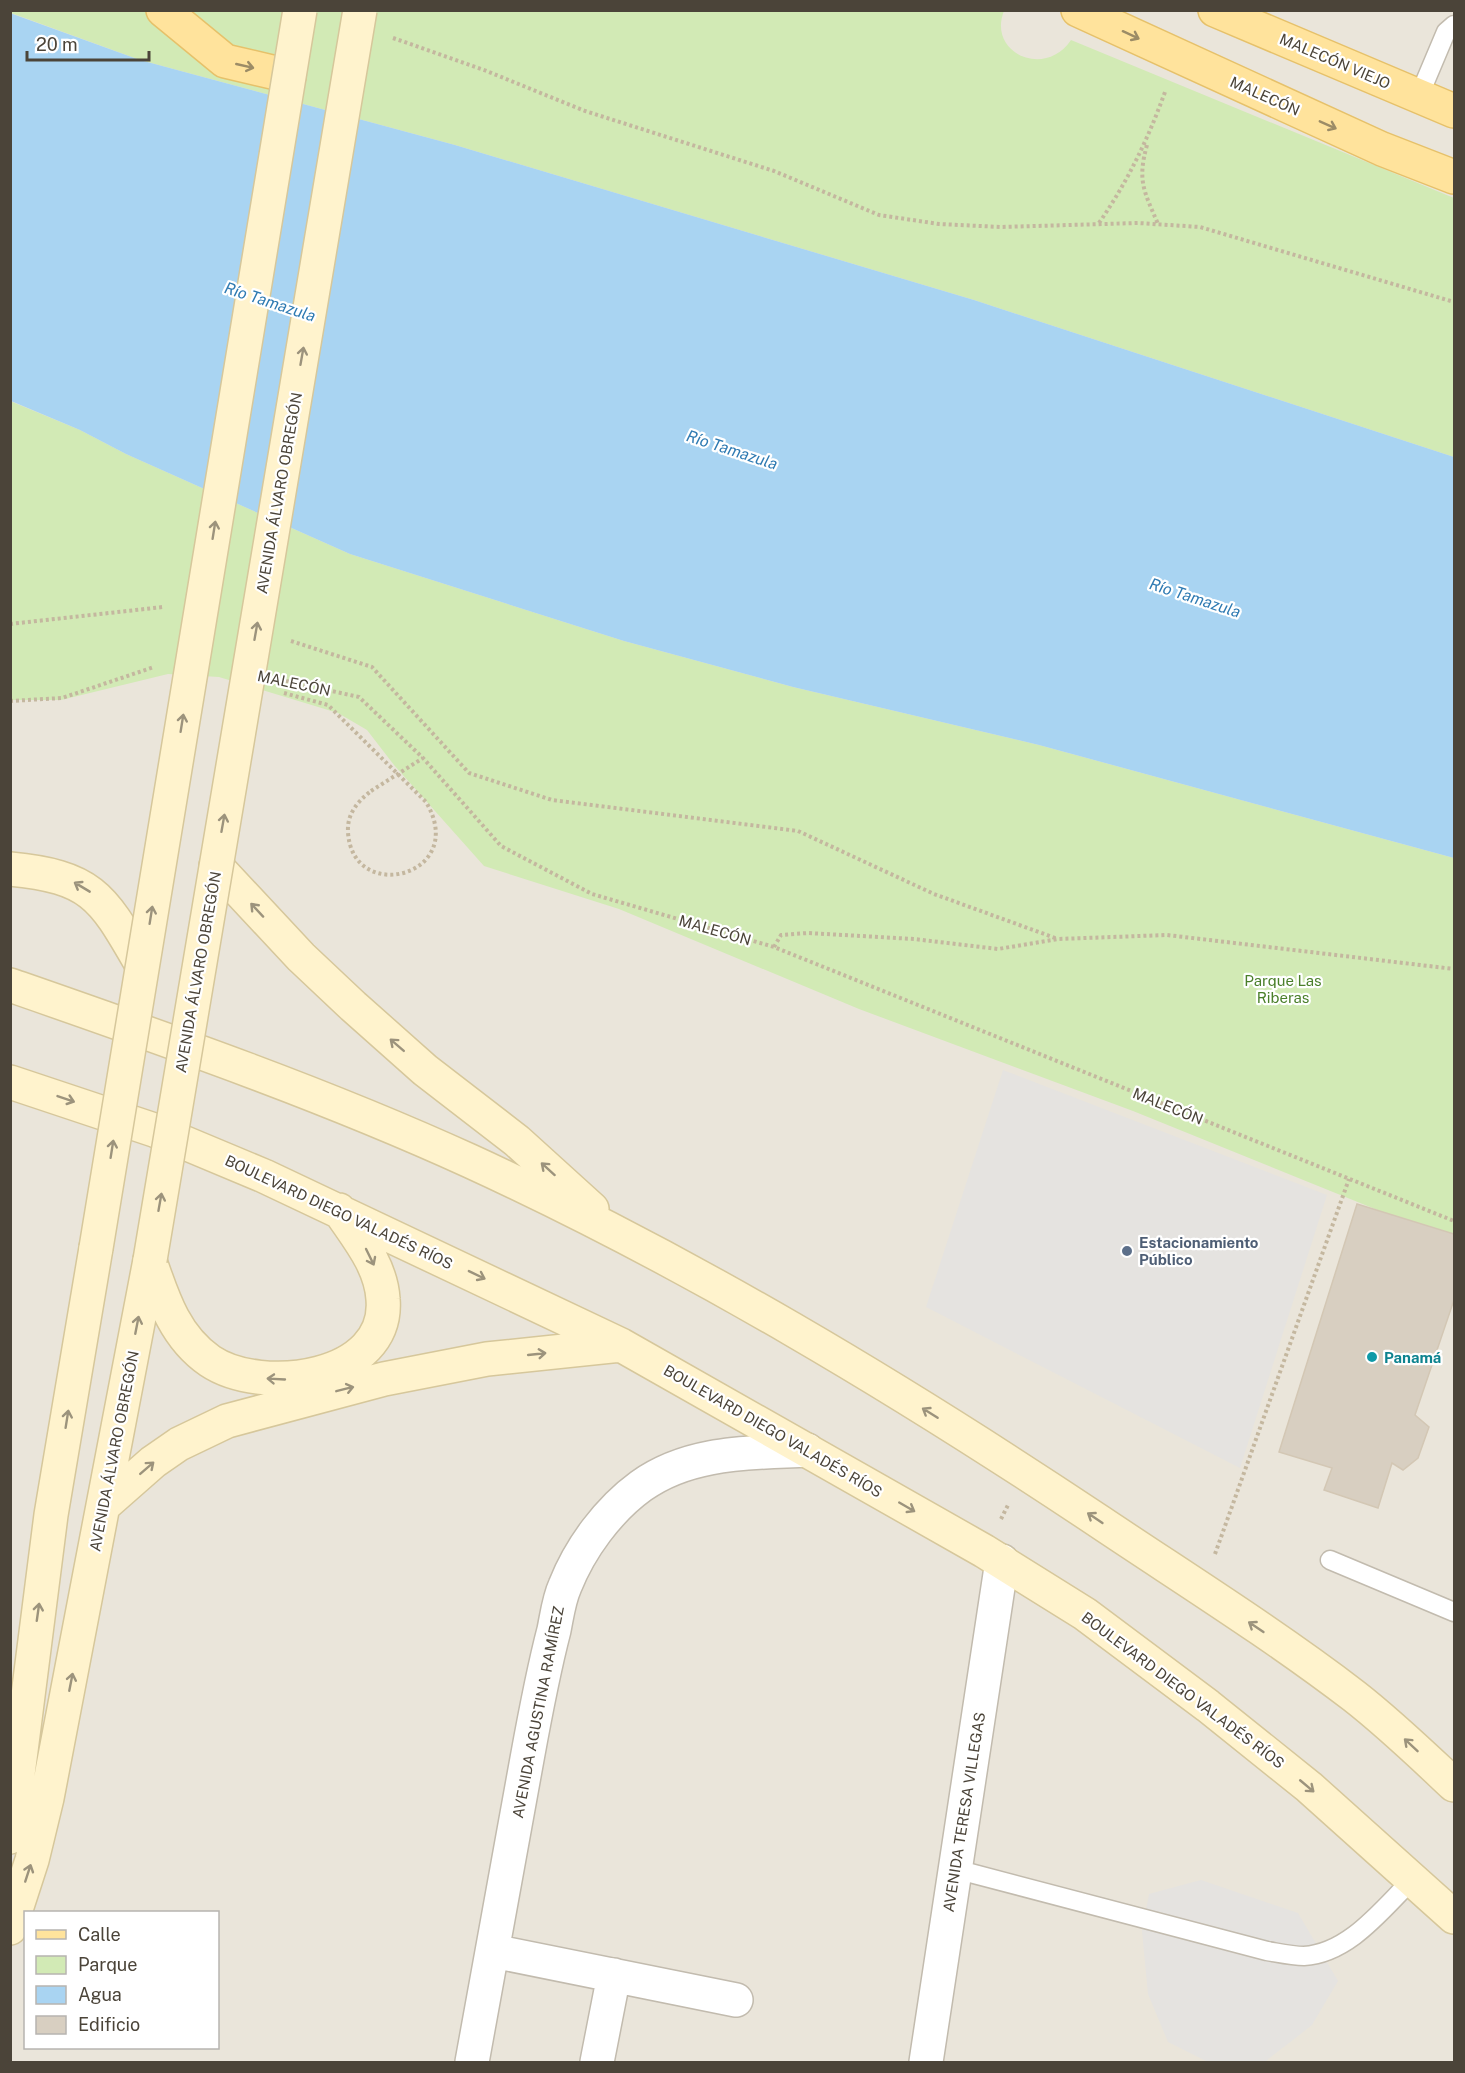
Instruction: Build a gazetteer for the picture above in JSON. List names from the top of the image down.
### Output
{
  "streets": {
    "main road": [
      "MALECÓN VIEJO",
      "MALECÓN",
      "AVENIDA ÁLVARO OBREGÓN",
      "BOULEVARD DIEGO VALADÉS RÍOS"
    ],
    "street": ["AVENIDA AGUSTINA RAMÍREZ", "AVENIDA TERESA VILLEGAS"]
  },
  "crossings": [
    ["BOULEVARD DIEGO VALADÉS RÍOS", "AVENIDA AGUSTINA RAMÍREZ"],
    ["BOULEVARD DIEGO VALADÉS RÍOS", "AVENIDA TERESA VILLEGAS"]
  ],
  "water": ["Río Tamazula"],
  "parks": ["Parque Las Riberas"],
  "places": ["Estacionamiento Público", "Panamá"],
  "legend": [
    "Calle",
    "Parque",
    "Agua",
    "Edificio"
  ],
  "scale_bar": "20 m"
}
